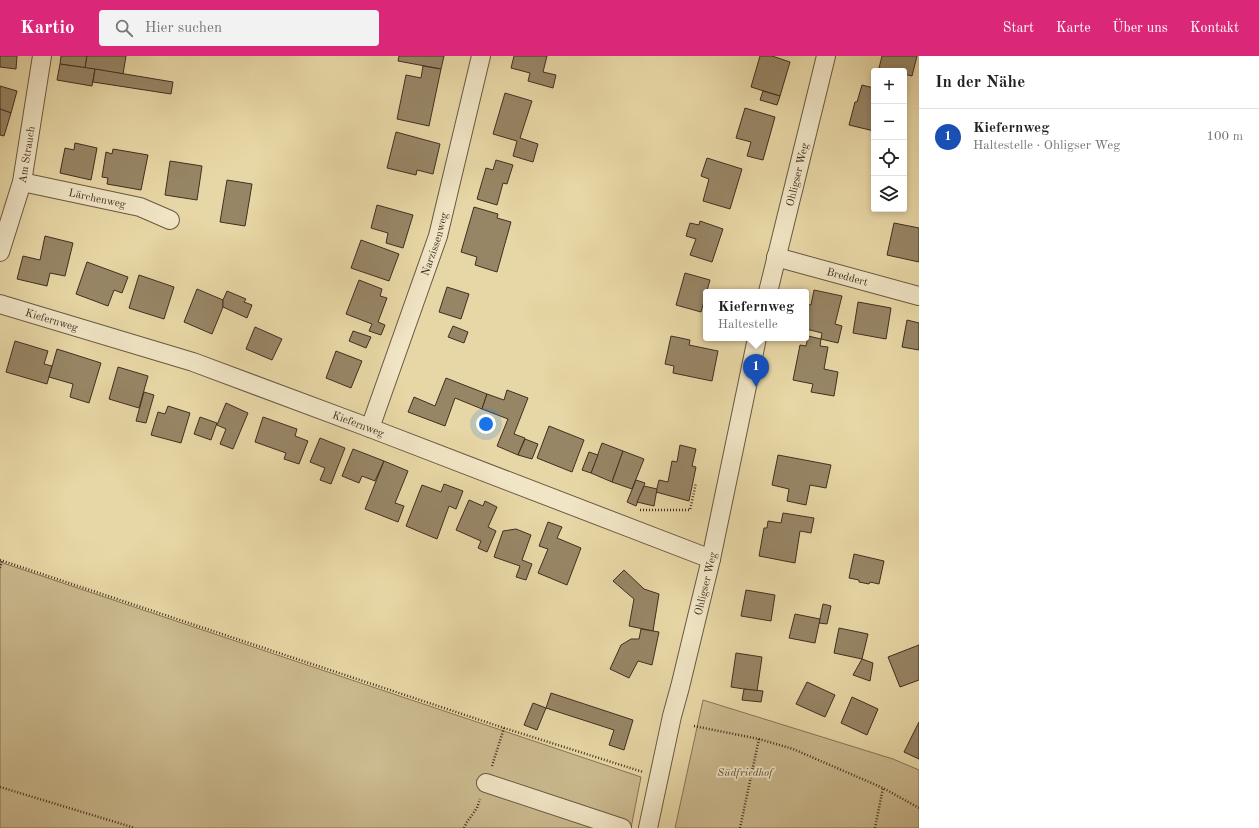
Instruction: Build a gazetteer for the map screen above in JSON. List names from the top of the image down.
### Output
{
  "streets": {
    "street": [
      "Am Strauch",
      "Ohligser Weg",
      "Lärchenweg",
      "Narzissenweg",
      "Breddert",
      "Kiefernweg"
    ]
  },
  "crossings": [
    ["Am Strauch", "Lärchenweg"],
    ["Ohligser Weg", "Breddert"],
    ["Ohligser Weg", "Kiefernweg"],
    ["Narzissenweg", "Kiefernweg"]
  ],
  "parks": ["Südfriedhof"],
  "page": {
    "header": "Kartio",
    "search": "Hier suchen",
    "nav": [
      "Start",
      "Karte",
      "Über uns",
      "Kontakt"
    ],
    "heading": "In der Nähe",
    "map_buttons": ["+", "−"],
    "list": [
      {
        "mark": "1",
        "name": "Kiefernweg",
        "note": "Haltestelle · Ohligser Weg",
        "value": "100 m"
      }
    ],
    "popup": ["Kiefernweg", "Haltestelle"],
    "pins": "1"
  }
}
